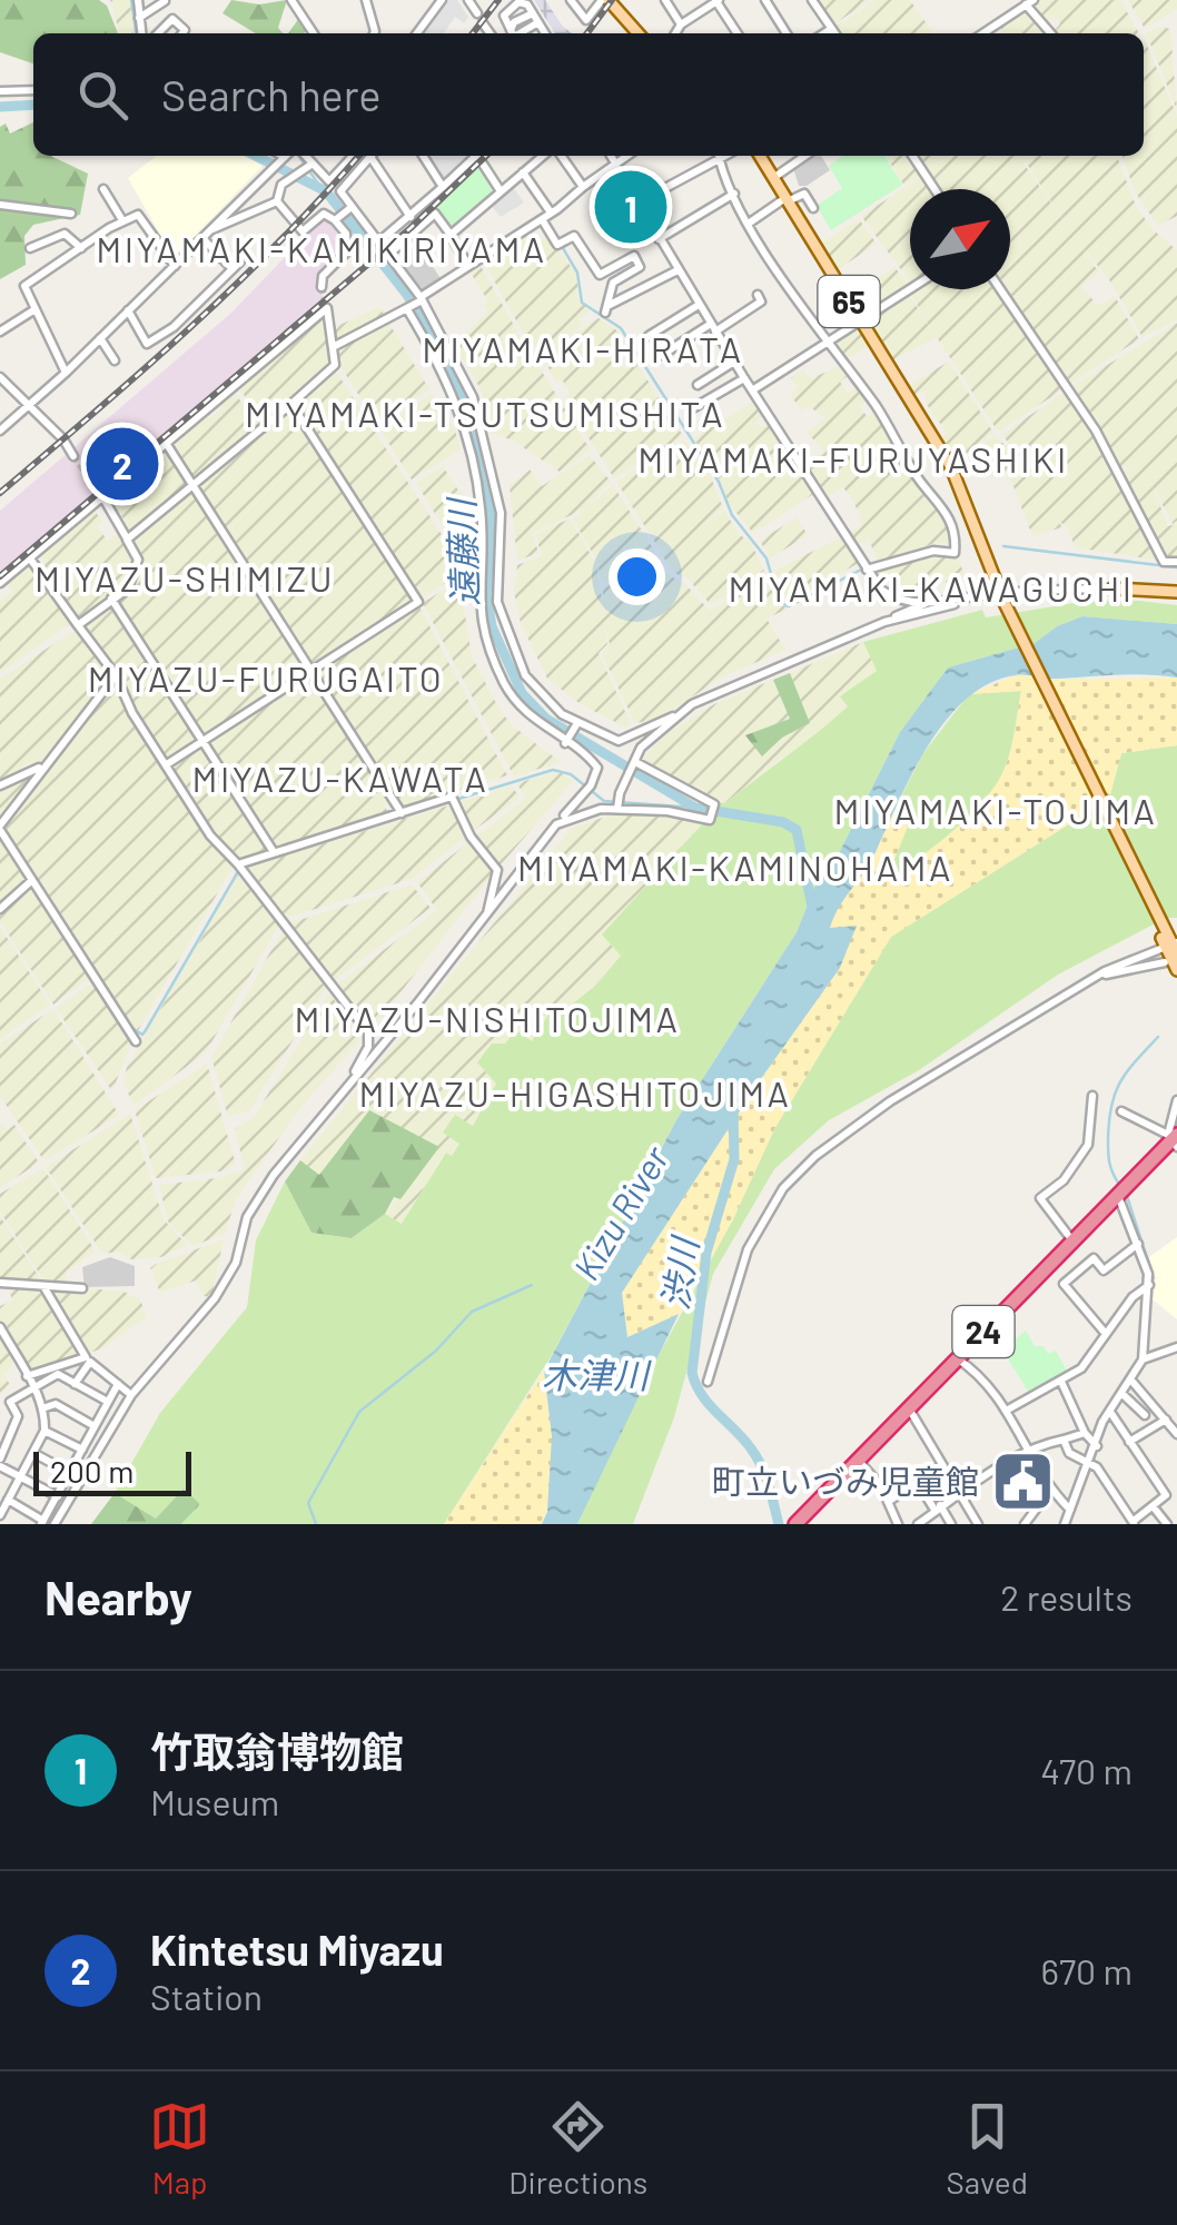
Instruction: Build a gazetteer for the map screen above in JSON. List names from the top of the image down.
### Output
{
  "streets": {
    "highway": ["24"],
    "main road": ["65"]
  },
  "districts": [
    "MIYAMAKI-KAMIKIRIYAMA",
    "MIYAMAKI-HIRATA",
    "MIYAMAKI-TSUTSUMISHITA",
    "MIYAMAKI-FURUYASHIKI",
    "MIYAZU-SHIMIZU",
    "MIYAMAKI-KAWAGUCHI",
    "MIYAZU-FURUGAITO",
    "MIYAZU-KAWATA",
    "MIYAMAKI-TOJIMA",
    "MIYAMAKI-KAMINOHAMA",
    "MIYAZU-NISHITOJIMA",
    "MIYAZU-HIGASHITOJIMA"
  ],
  "water": [
    "遠藤川",
    "Kizu River",
    "渋川",
    "木津川"
  ],
  "places": {
    "public building": ["町立いづみ児童館"]
  },
  "scale_bar": "200 m",
  "north": "top right",
  "page": {
    "search": "Search here",
    "pins": ["1", "2"],
    "scale": "200 m",
    "heading": ["Nearby", "2 results"],
    "list": [
      {
        "mark": "1",
        "name": "竹取翁博物館",
        "note": "Museum",
        "value": "470 m"
      },
      {
        "mark": "2",
        "name": "Kintetsu Miyazu",
        "note": "Station",
        "value": "670 m"
      }
    ],
    "nav": ["Map", "Directions", "Saved"]
  }
}
